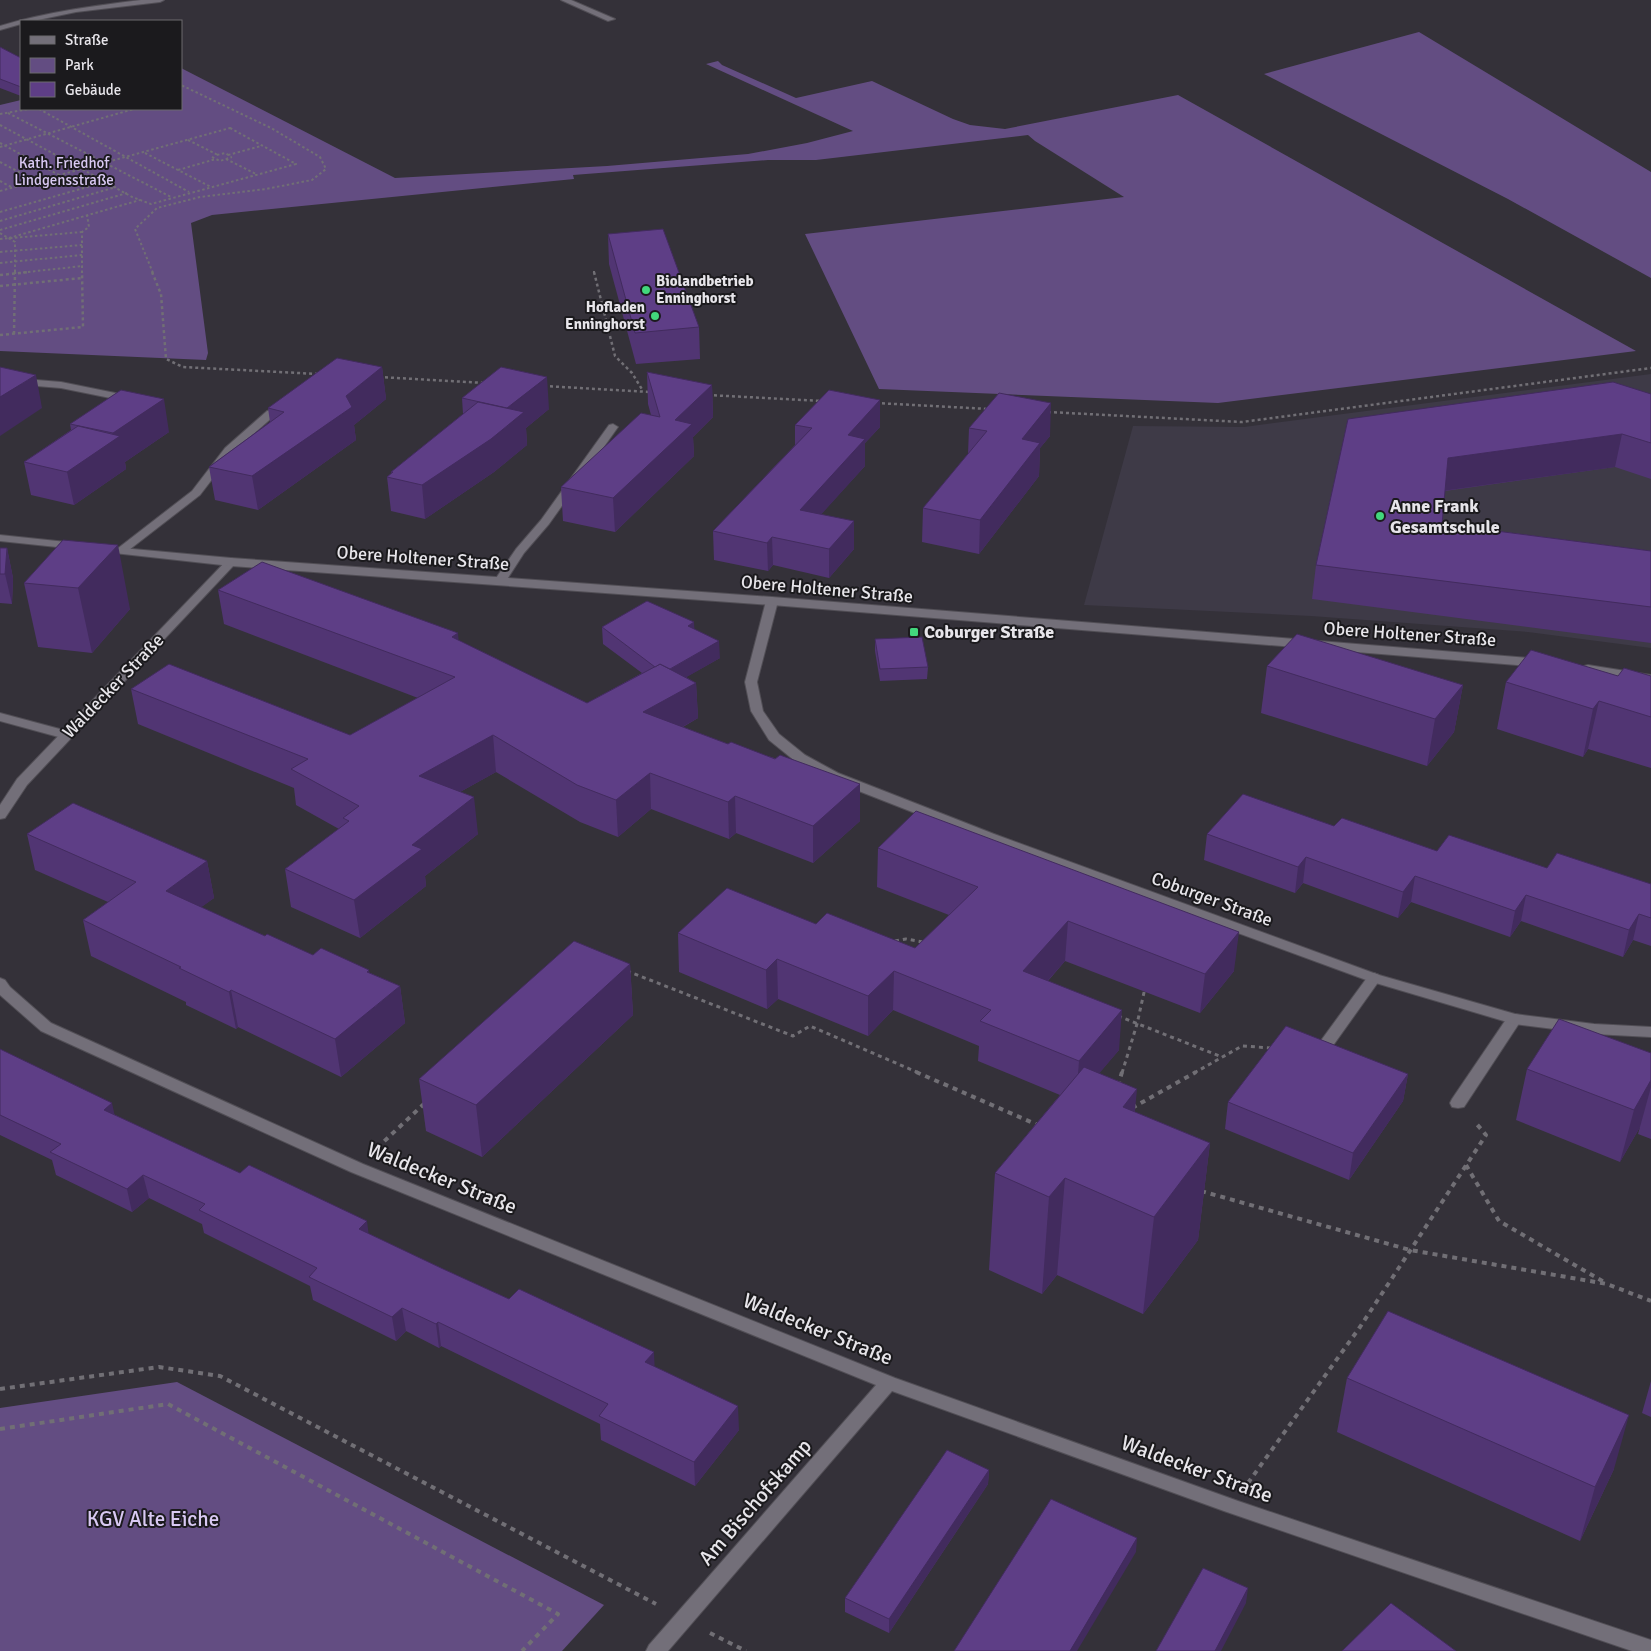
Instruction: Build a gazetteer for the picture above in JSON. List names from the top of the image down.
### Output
{
  "streets": {
    "street": [
      "Obere Holtener Straße",
      "Waldecker Straße",
      "Coburger Straße",
      "Am Bischofskamp"
    ]
  },
  "crossings": [
    ["Obere Holtener Straße", "Waldecker Straße"],
    ["Obere Holtener Straße", "Coburger Straße"],
    ["Waldecker Straße", "Am Bischofskamp"]
  ],
  "parks": ["Kath. Friedhof Lindgensstraße", "KGV Alte Eiche"],
  "places": {
    "other": ["Biolandbetrieb Enninghorst", "Hofladen Enninghorst", "Anne Frank Gesamtschule"],
    "transit": ["Coburger Straße"]
  },
  "legend": ["Straße", "Park", "Gebäude"]
}
